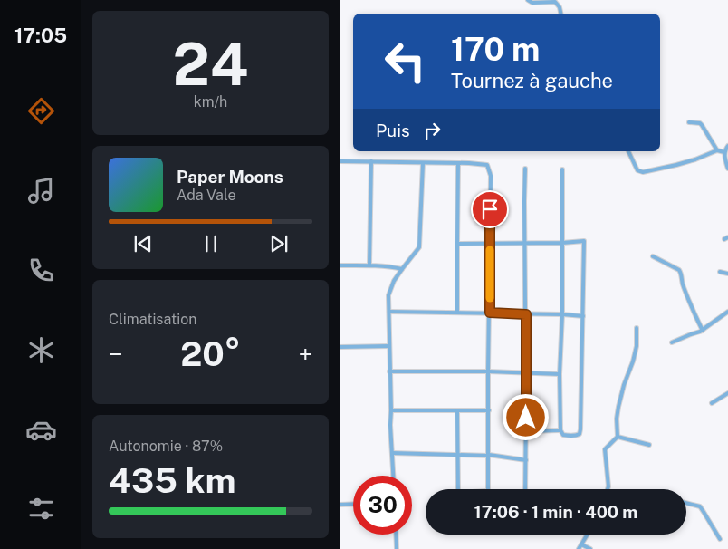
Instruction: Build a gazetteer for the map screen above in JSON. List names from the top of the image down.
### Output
{
  "page": {
    "tabs": "17:05",
    "tile": [
      ["24", "km/h"],
      "Climatisation",
      ["Autonomie · 87%", "435 km"]
    ],
    "turn": ["170 m", "Tournez à gauche"],
    "then": "Puis",
    "song": ["Paper Moons", "Ada Vale"],
    "heat": ["−", "20°", "+"],
    "limit": "30",
    "trip": "17:06 · 1 min · 400 m"
  }
}
